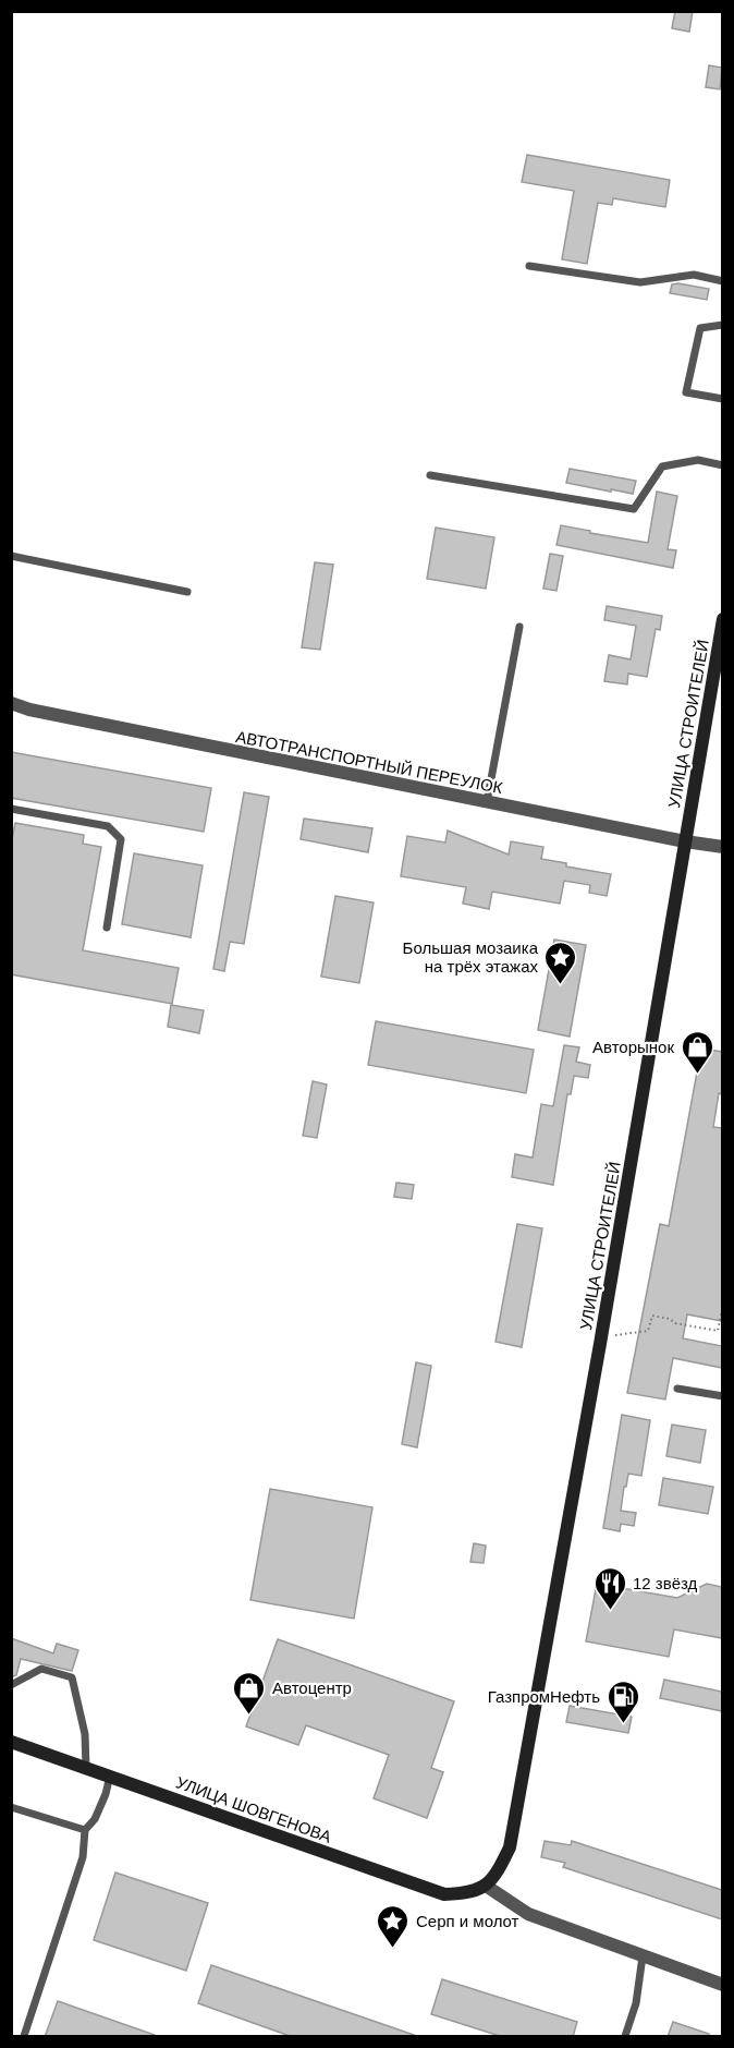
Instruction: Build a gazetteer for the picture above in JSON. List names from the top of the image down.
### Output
{
  "streets": {
    "street": ["УЛИЦА СТРОИТЕЛЕЙ", "АВТОТРАНСПОРТНЫЙ ПЕРЕУЛОК", "УЛИЦА ШОВГЕНОВА"]
  },
  "crossings": [
    ["УЛИЦА СТРОИТЕЛЕЙ", "АВТОТРАНСПОРТНЫЙ ПЕРЕУЛОК"],
    ["УЛИЦА СТРОИТЕЛЕЙ", "УЛИЦА ШОВГЕНОВА"]
  ],
  "places": {
    "place": ["Большая мозаика на трёх этажах", "Серп и молот"],
    "shop": ["Авторынок", "Автоцентр"],
    "restaurant": ["12 звёзд"],
    "fuel station": ["ГазпромНефть"]
  }
}
